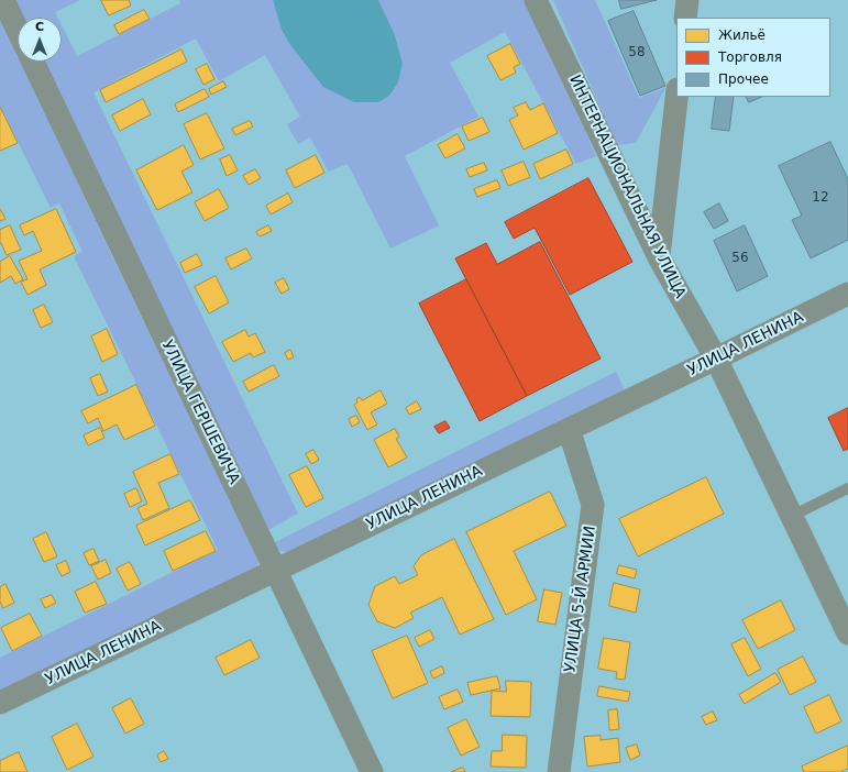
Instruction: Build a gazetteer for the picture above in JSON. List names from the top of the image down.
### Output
{
  "streets": {
    "street": [
      "ИНТЕРНАЦИОНАЛЬНАЯ УЛИЦА",
      "УЛИЦА ЛЕНИНА",
      "УЛИЦА ГЕРШЕВИЧА",
      "УЛИЦА 5-Й АРМИИ"
    ]
  },
  "crossings": [
    ["ИНТЕРНАЦИОНАЛЬНАЯ УЛИЦА", "УЛИЦА ЛЕНИНА"],
    ["УЛИЦА ЛЕНИНА", "УЛИЦА ГЕРШЕВИЧА"],
    ["УЛИЦА ЛЕНИНА", "УЛИЦА 5-Й АРМИИ"]
  ],
  "house_numbers": ["58", "12", "56"],
  "legend": ["Жильё", "Торговля", "Прочее"],
  "north": "top"
}
